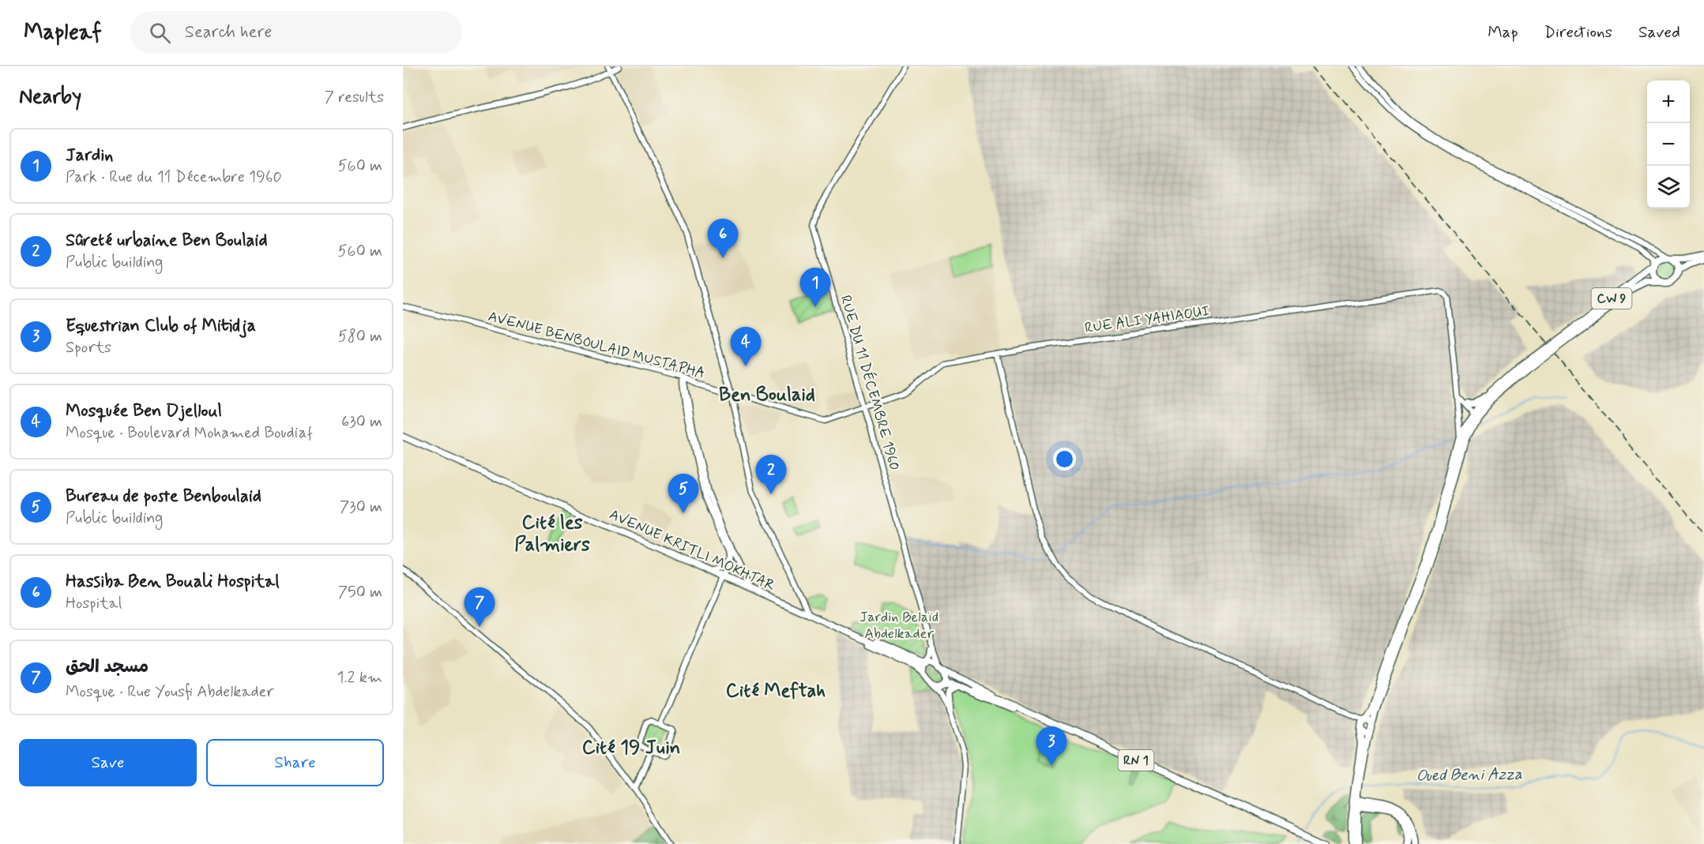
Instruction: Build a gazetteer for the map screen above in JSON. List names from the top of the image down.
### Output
{
  "streets": {
    "highway": ["CW 9", "RN 1"],
    "main road": [
      "RUE ALI YAHIAOUI",
      "AVENUE BENBOULAID MUSTAPHA",
      "RUE DU 11 DÉCEMBRE 1960",
      "AVENUE KRITLI MOKHTAR"
    ]
  },
  "crossings": [
    ["RUE ALI YAHIAOUI", "AVENUE BENBOULAID MUSTAPHA"],
    ["RUE ALI YAHIAOUI", "RUE DU 11 DÉCEMBRE 1960"],
    ["AVENUE BENBOULAID MUSTAPHA", "RUE DU 11 DÉCEMBRE 1960"],
    ["RUE DU 11 DÉCEMBRE 1960", "RN 1"]
  ],
  "districts": [
    "Ben Boulaid",
    "Cité les Palmiers",
    "Cité Meftah",
    "Cité 19 Juin"
  ],
  "water": ["Oued Beni Azza"],
  "parks": ["Jardin Belaïd Abdelkader"],
  "page": {
    "header": "Mapleaf",
    "search": "Search here",
    "nav": ["Map", "Directions", "Saved"],
    "heading": ["Nearby", "7 results"],
    "map_buttons": ["+", "−"],
    "list": [
      {
        "mark": "1",
        "name": "Jardin",
        "note": "Park · Rue du 11 Décembre 1960",
        "value": "560 m"
      },
      {
        "mark": "2",
        "name": "Sûreté urbaine Ben Boulaid",
        "note": "Public building",
        "value": "560 m"
      },
      {
        "mark": "3",
        "name": "Equestrian Club of Mitidja",
        "note": "Sports",
        "value": "580 m"
      },
      {
        "mark": "4",
        "name": "Mosquée Ben Djelloul",
        "note": "Mosque · Boulevard Mohamed Boudiaf",
        "value": "630 m"
      },
      {
        "mark": "5",
        "name": "Bureau de poste Benboulaid",
        "note": "Public building",
        "value": "730 m"
      },
      {
        "mark": "6",
        "name": "Hassiba Ben Bouali Hospital",
        "note": "Hospital",
        "value": "750 m"
      },
      {
        "mark": "7",
        "name": "مسجد الحق",
        "note": "Mosque · Rue Yousfi Abdelkader",
        "value": "1.2 km"
      }
    ],
    "pins": [
      "6",
      "1",
      "4",
      "2",
      "5",
      "7",
      "3"
    ],
    "buttons": ["Save", "Share"]
  }
}
